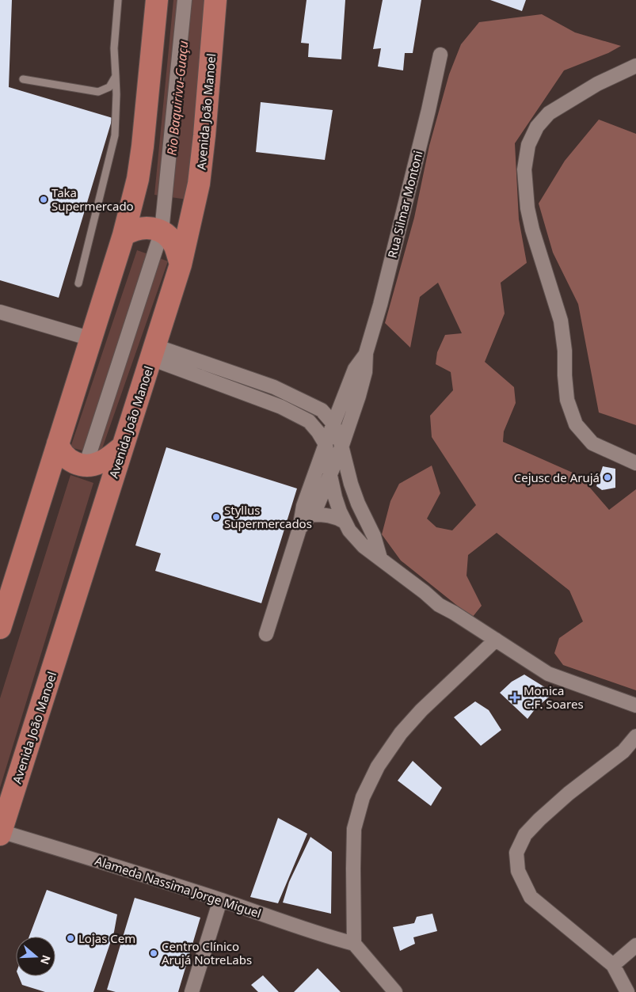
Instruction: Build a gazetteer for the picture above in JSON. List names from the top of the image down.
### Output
{
  "streets": {
    "main road": ["Avenida João Manoel"],
    "street": ["Rua Silmar Montoni", "Alameda Nassima Jorge Miguel"]
  },
  "crossings": [
    ["Avenida João Manoel", "Alameda Nassima Jorge Miguel"]
  ],
  "water": ["Rio Baquirivu-Guaçu"],
  "places": {
    "other": [
      "Taka Supermercado",
      "Cejusc de Arujá",
      "Styllus Supermercados",
      "Lojas Cem",
      "Centro Clínico Arujá NotreLabs"
    ],
    "health": ["Monica C.F. Soares"]
  },
  "north": "right"
}
